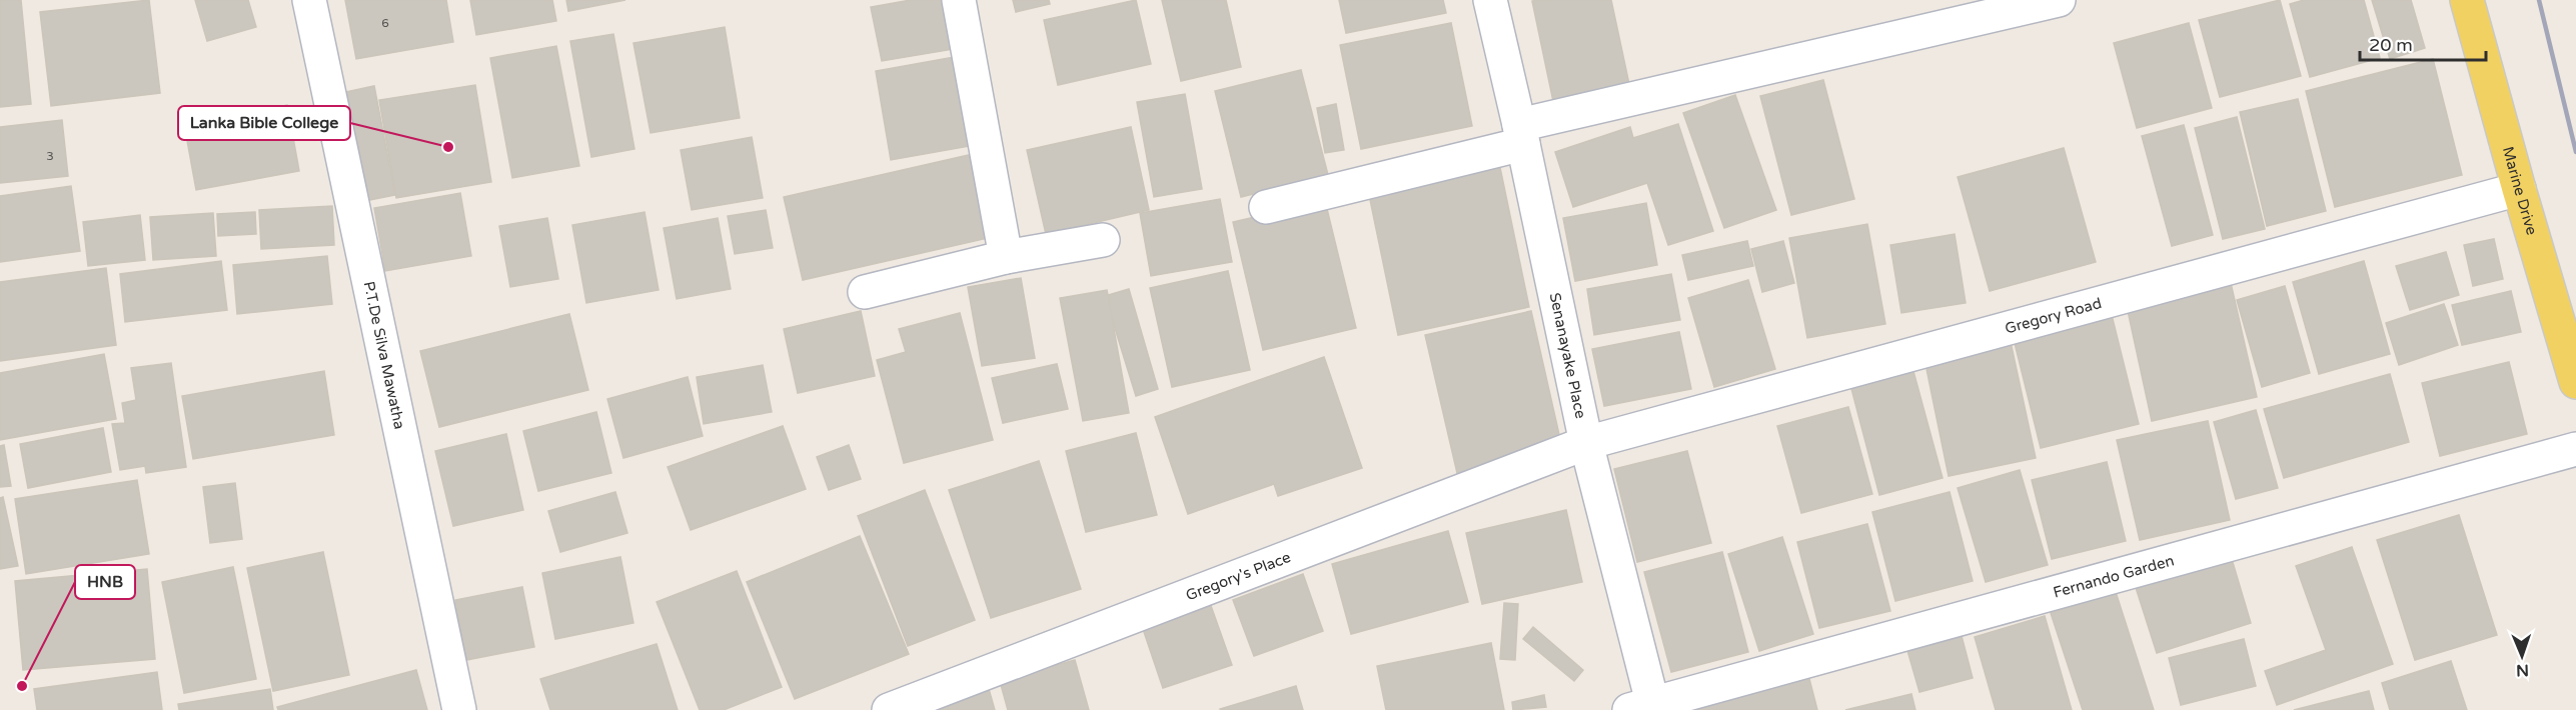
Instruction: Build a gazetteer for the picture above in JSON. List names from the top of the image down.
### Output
{
  "streets": {
    "main road": ["Marine Drive"],
    "street": [
      "Gregory Road",
      "P.T.De Silva Mawatha",
      "Senanayake Place",
      "Fernando Garden",
      "Gregory's Place"
    ]
  },
  "crossings": [
    ["Marine Drive", "Gregory Road"],
    ["Gregory Road", "Senanayake Place"],
    ["Gregory Road", "Gregory's Place"],
    ["Senanayake Place", "Fernando Garden"],
    ["Senanayake Place", "Gregory's Place"]
  ],
  "places": ["Lanka Bible College", "HNB"],
  "house_numbers": ["6", "3"],
  "scale_bar": "20 m",
  "north": "bottom"
}
